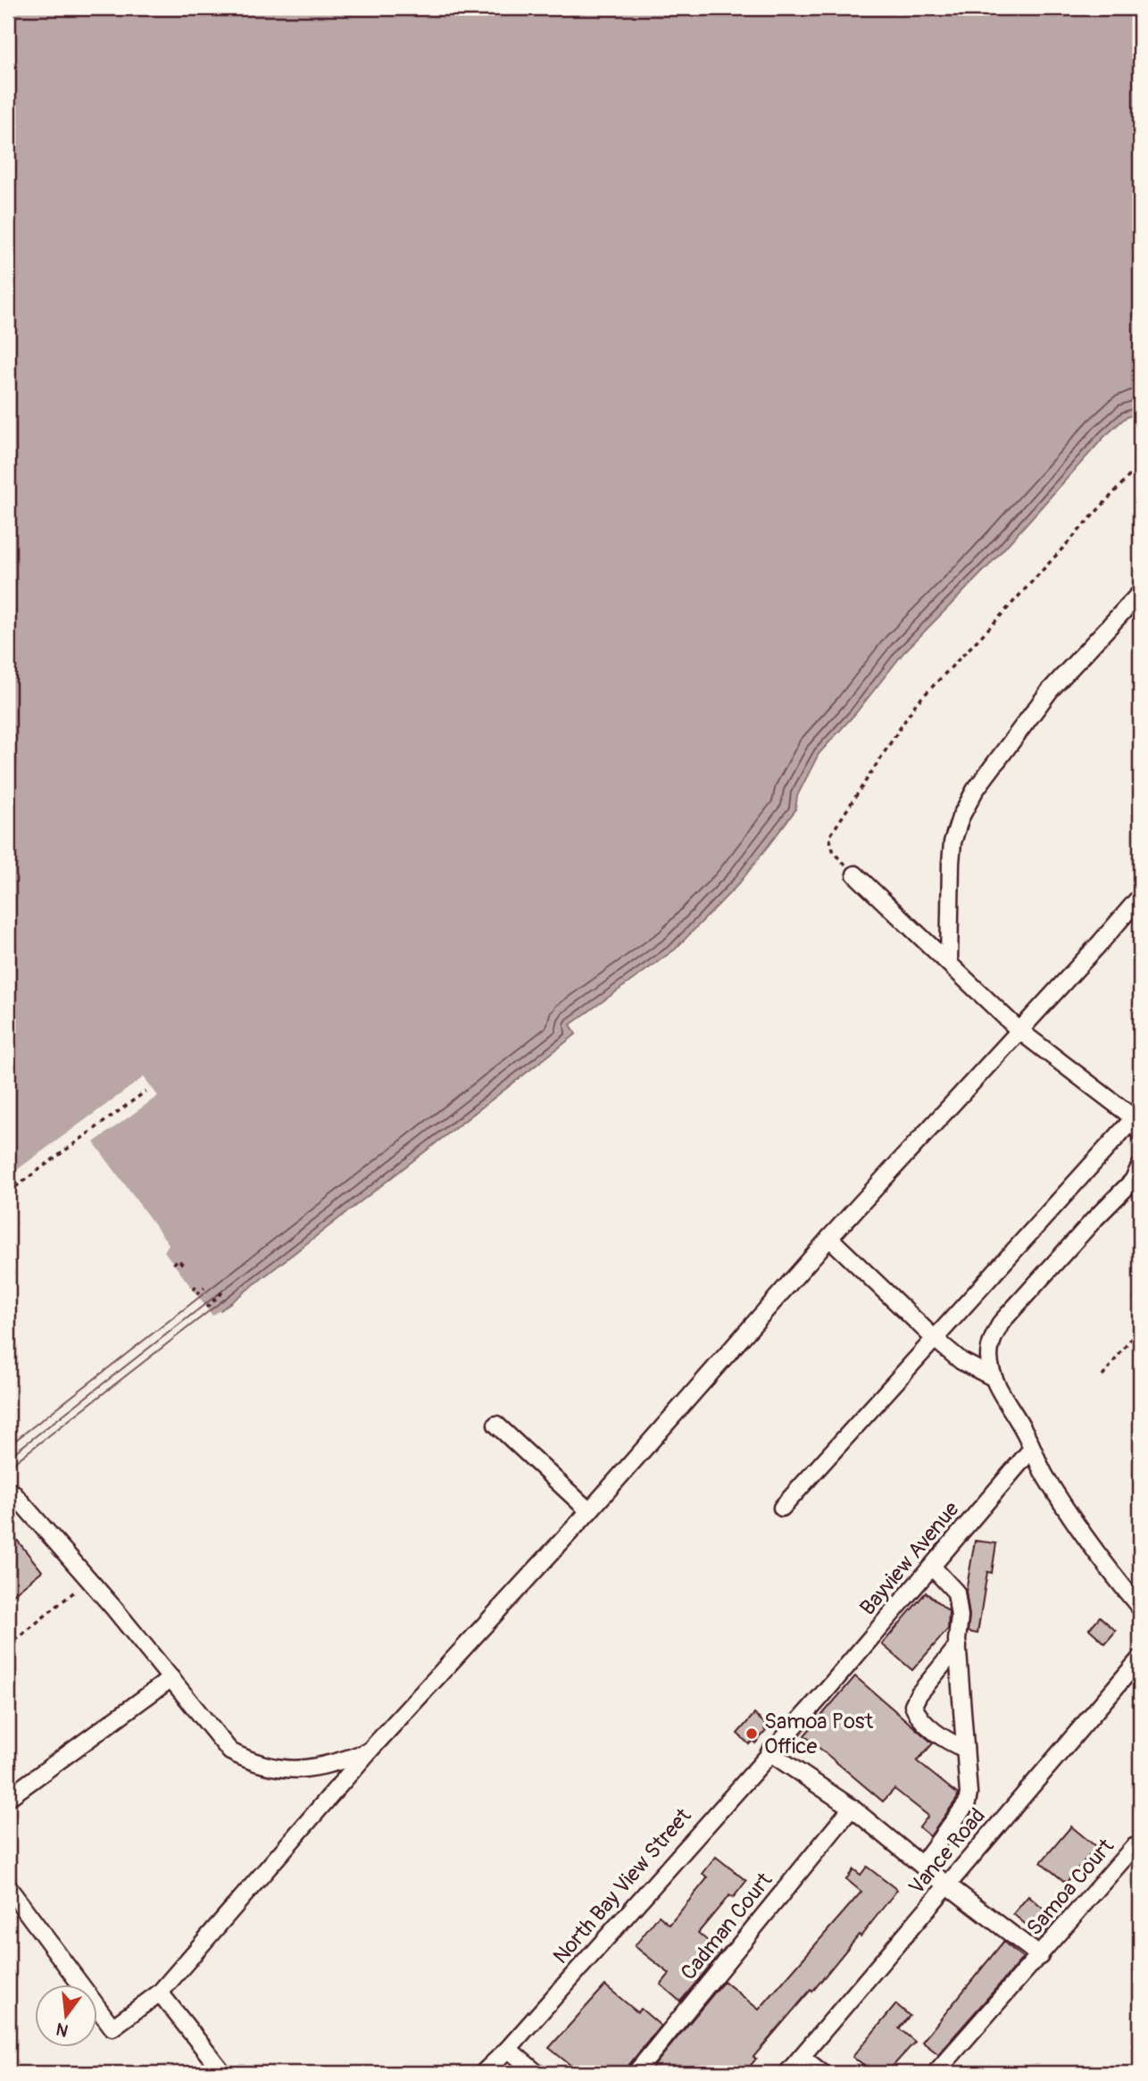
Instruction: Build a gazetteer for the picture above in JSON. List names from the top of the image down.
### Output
{
  "streets": {
    "street": [
      "Bayview Avenue",
      "Vance Road",
      "North Bay View Street",
      "Samoa Court",
      "Cadman Court"
    ]
  },
  "crossings": [
    ["Bayview Avenue", "North Bay View Street"]
  ],
  "places": ["Samoa Post Office"],
  "north": "bottom"
}
